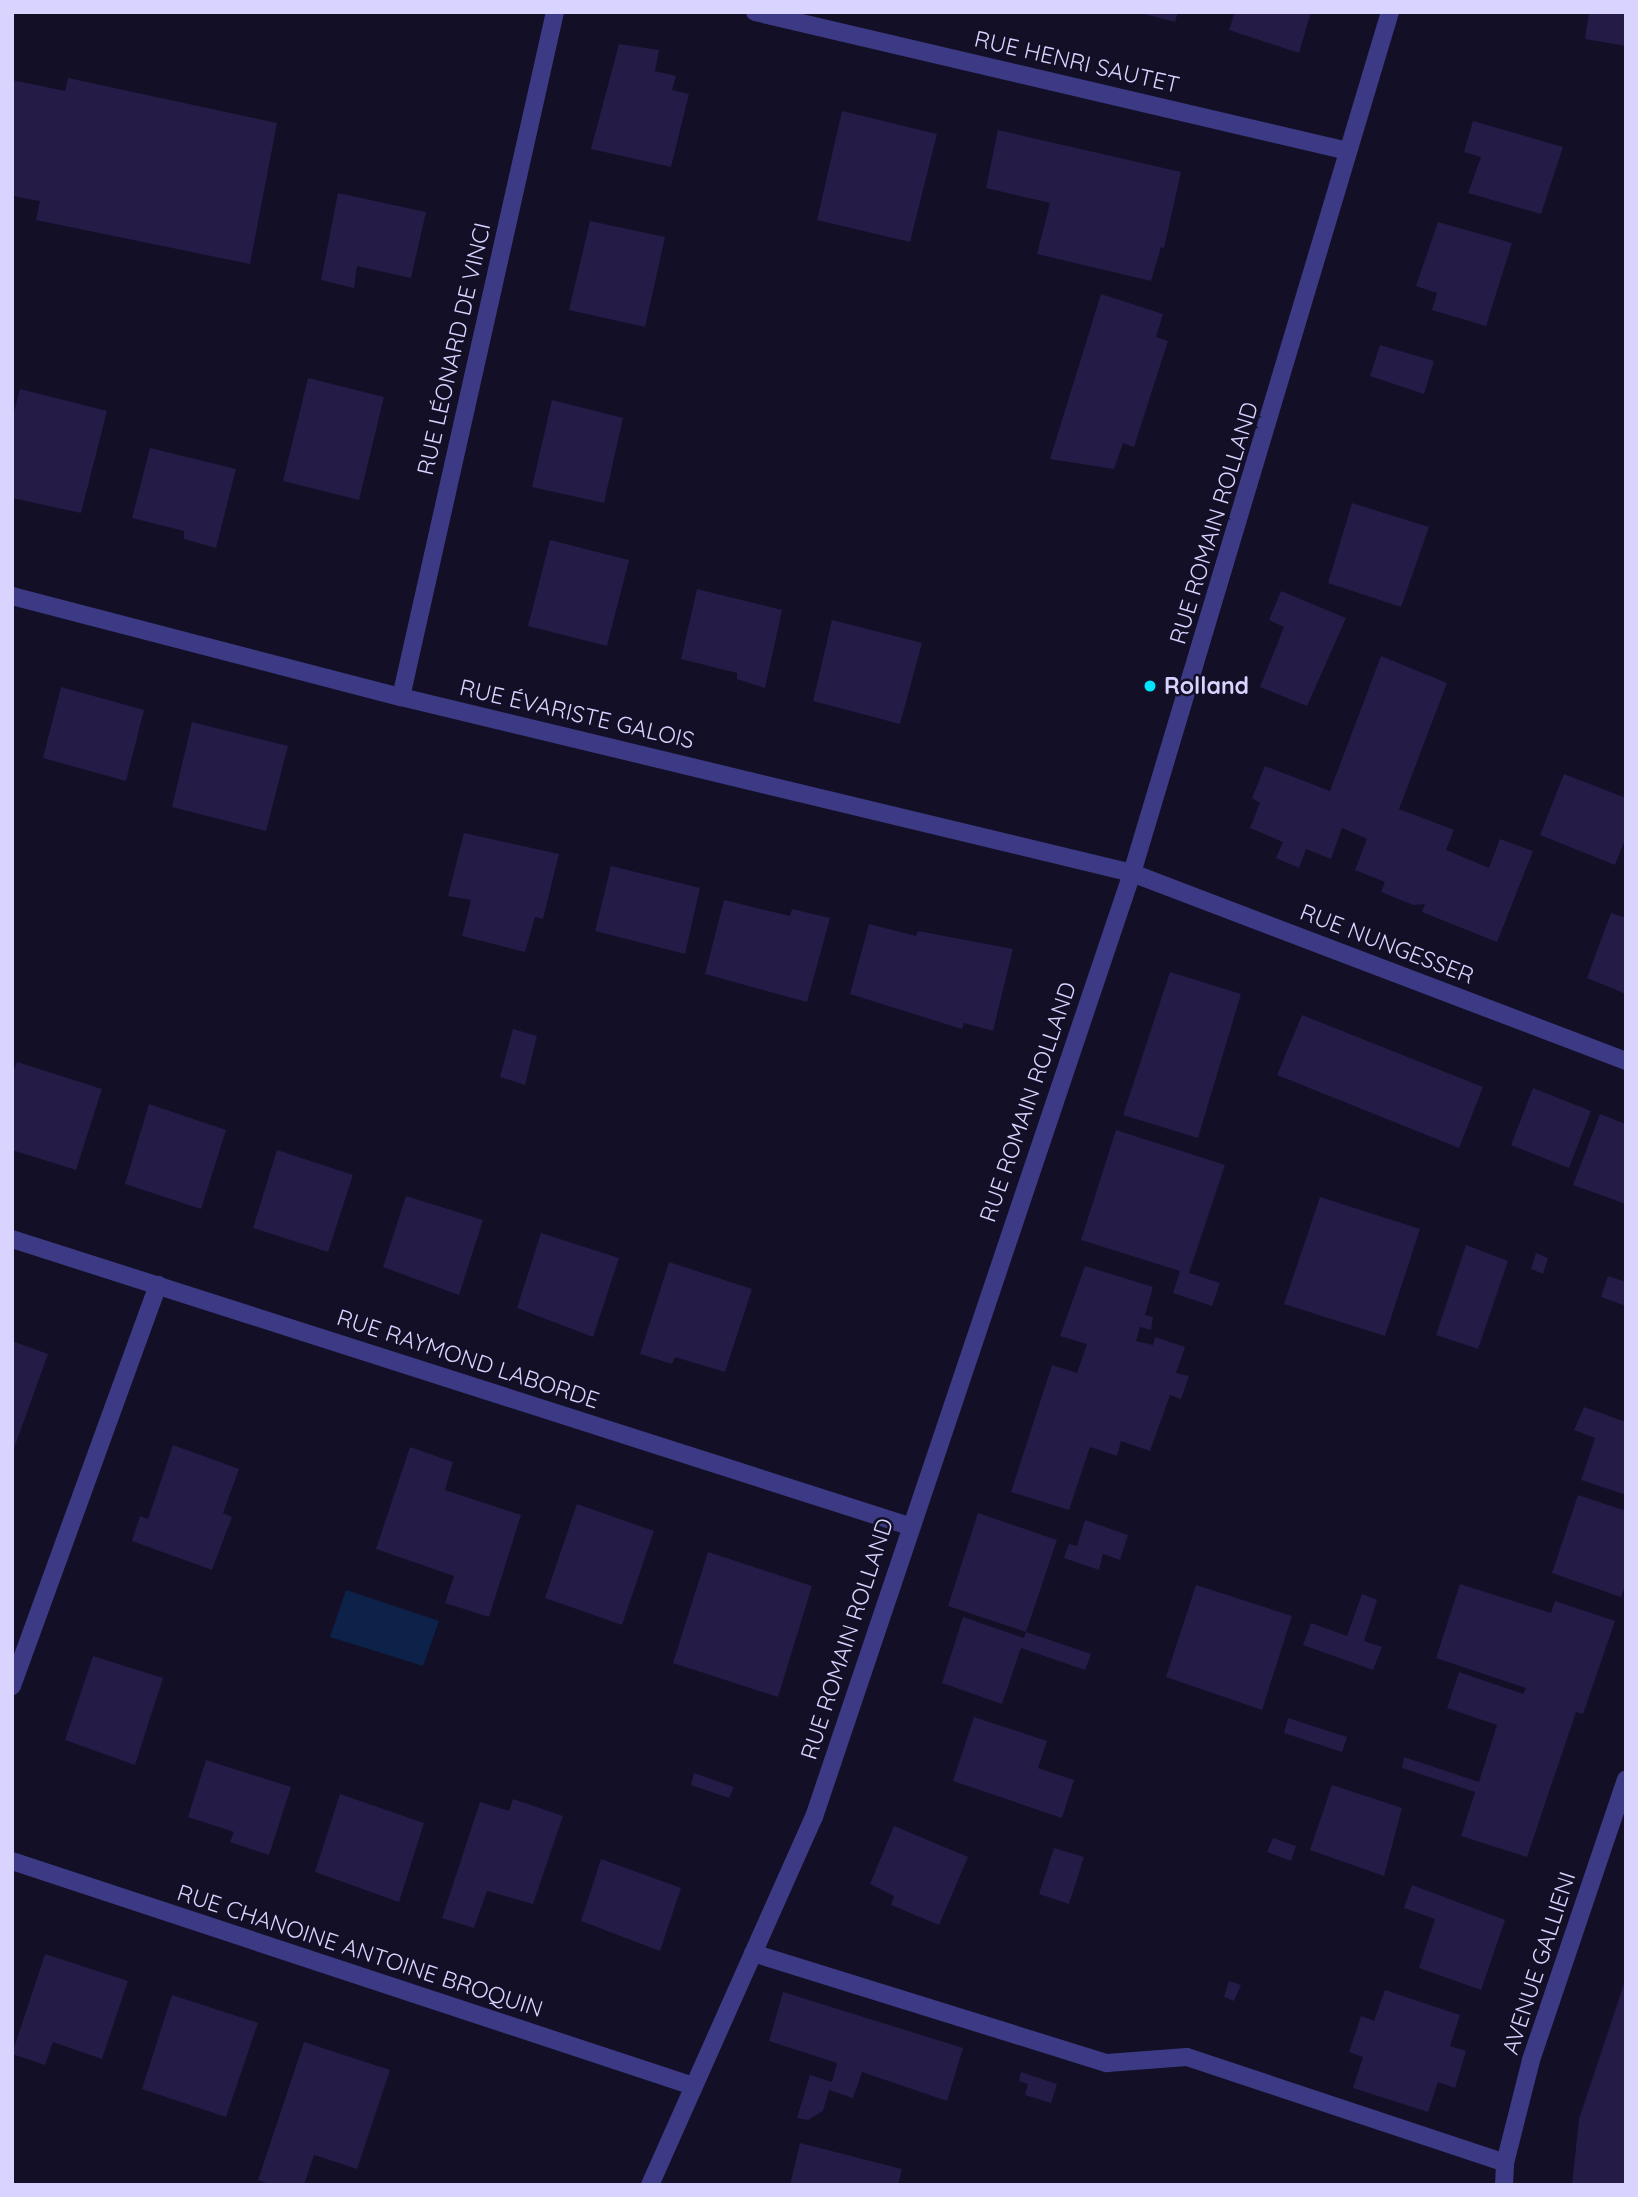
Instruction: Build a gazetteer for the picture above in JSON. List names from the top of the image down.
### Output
{
  "streets": {
    "street": [
      "RUE HENRI SAUTET",
      "RUE LÉONARD DE VINCI",
      "RUE ROMAIN ROLLAND",
      "RUE ÉVARISTE GALOIS",
      "RUE NUNGESSER",
      "RUE RAYMOND LABORDE",
      "RUE CHANOINE ANTOINE BROQUIN",
      "AVENUE GALLIENI"
    ]
  },
  "crossings": [
    ["RUE HENRI SAUTET", "RUE ROMAIN ROLLAND"],
    ["RUE LÉONARD DE VINCI", "RUE ÉVARISTE GALOIS"],
    ["RUE ROMAIN ROLLAND", "RUE ÉVARISTE GALOIS"],
    ["RUE ROMAIN ROLLAND", "RUE NUNGESSER"],
    ["RUE ROMAIN ROLLAND", "RUE RAYMOND LABORDE"],
    ["RUE ROMAIN ROLLAND", "RUE CHANOINE ANTOINE BROQUIN"],
    ["RUE ÉVARISTE GALOIS", "RUE NUNGESSER"]
  ],
  "places": ["Rolland"]
}
